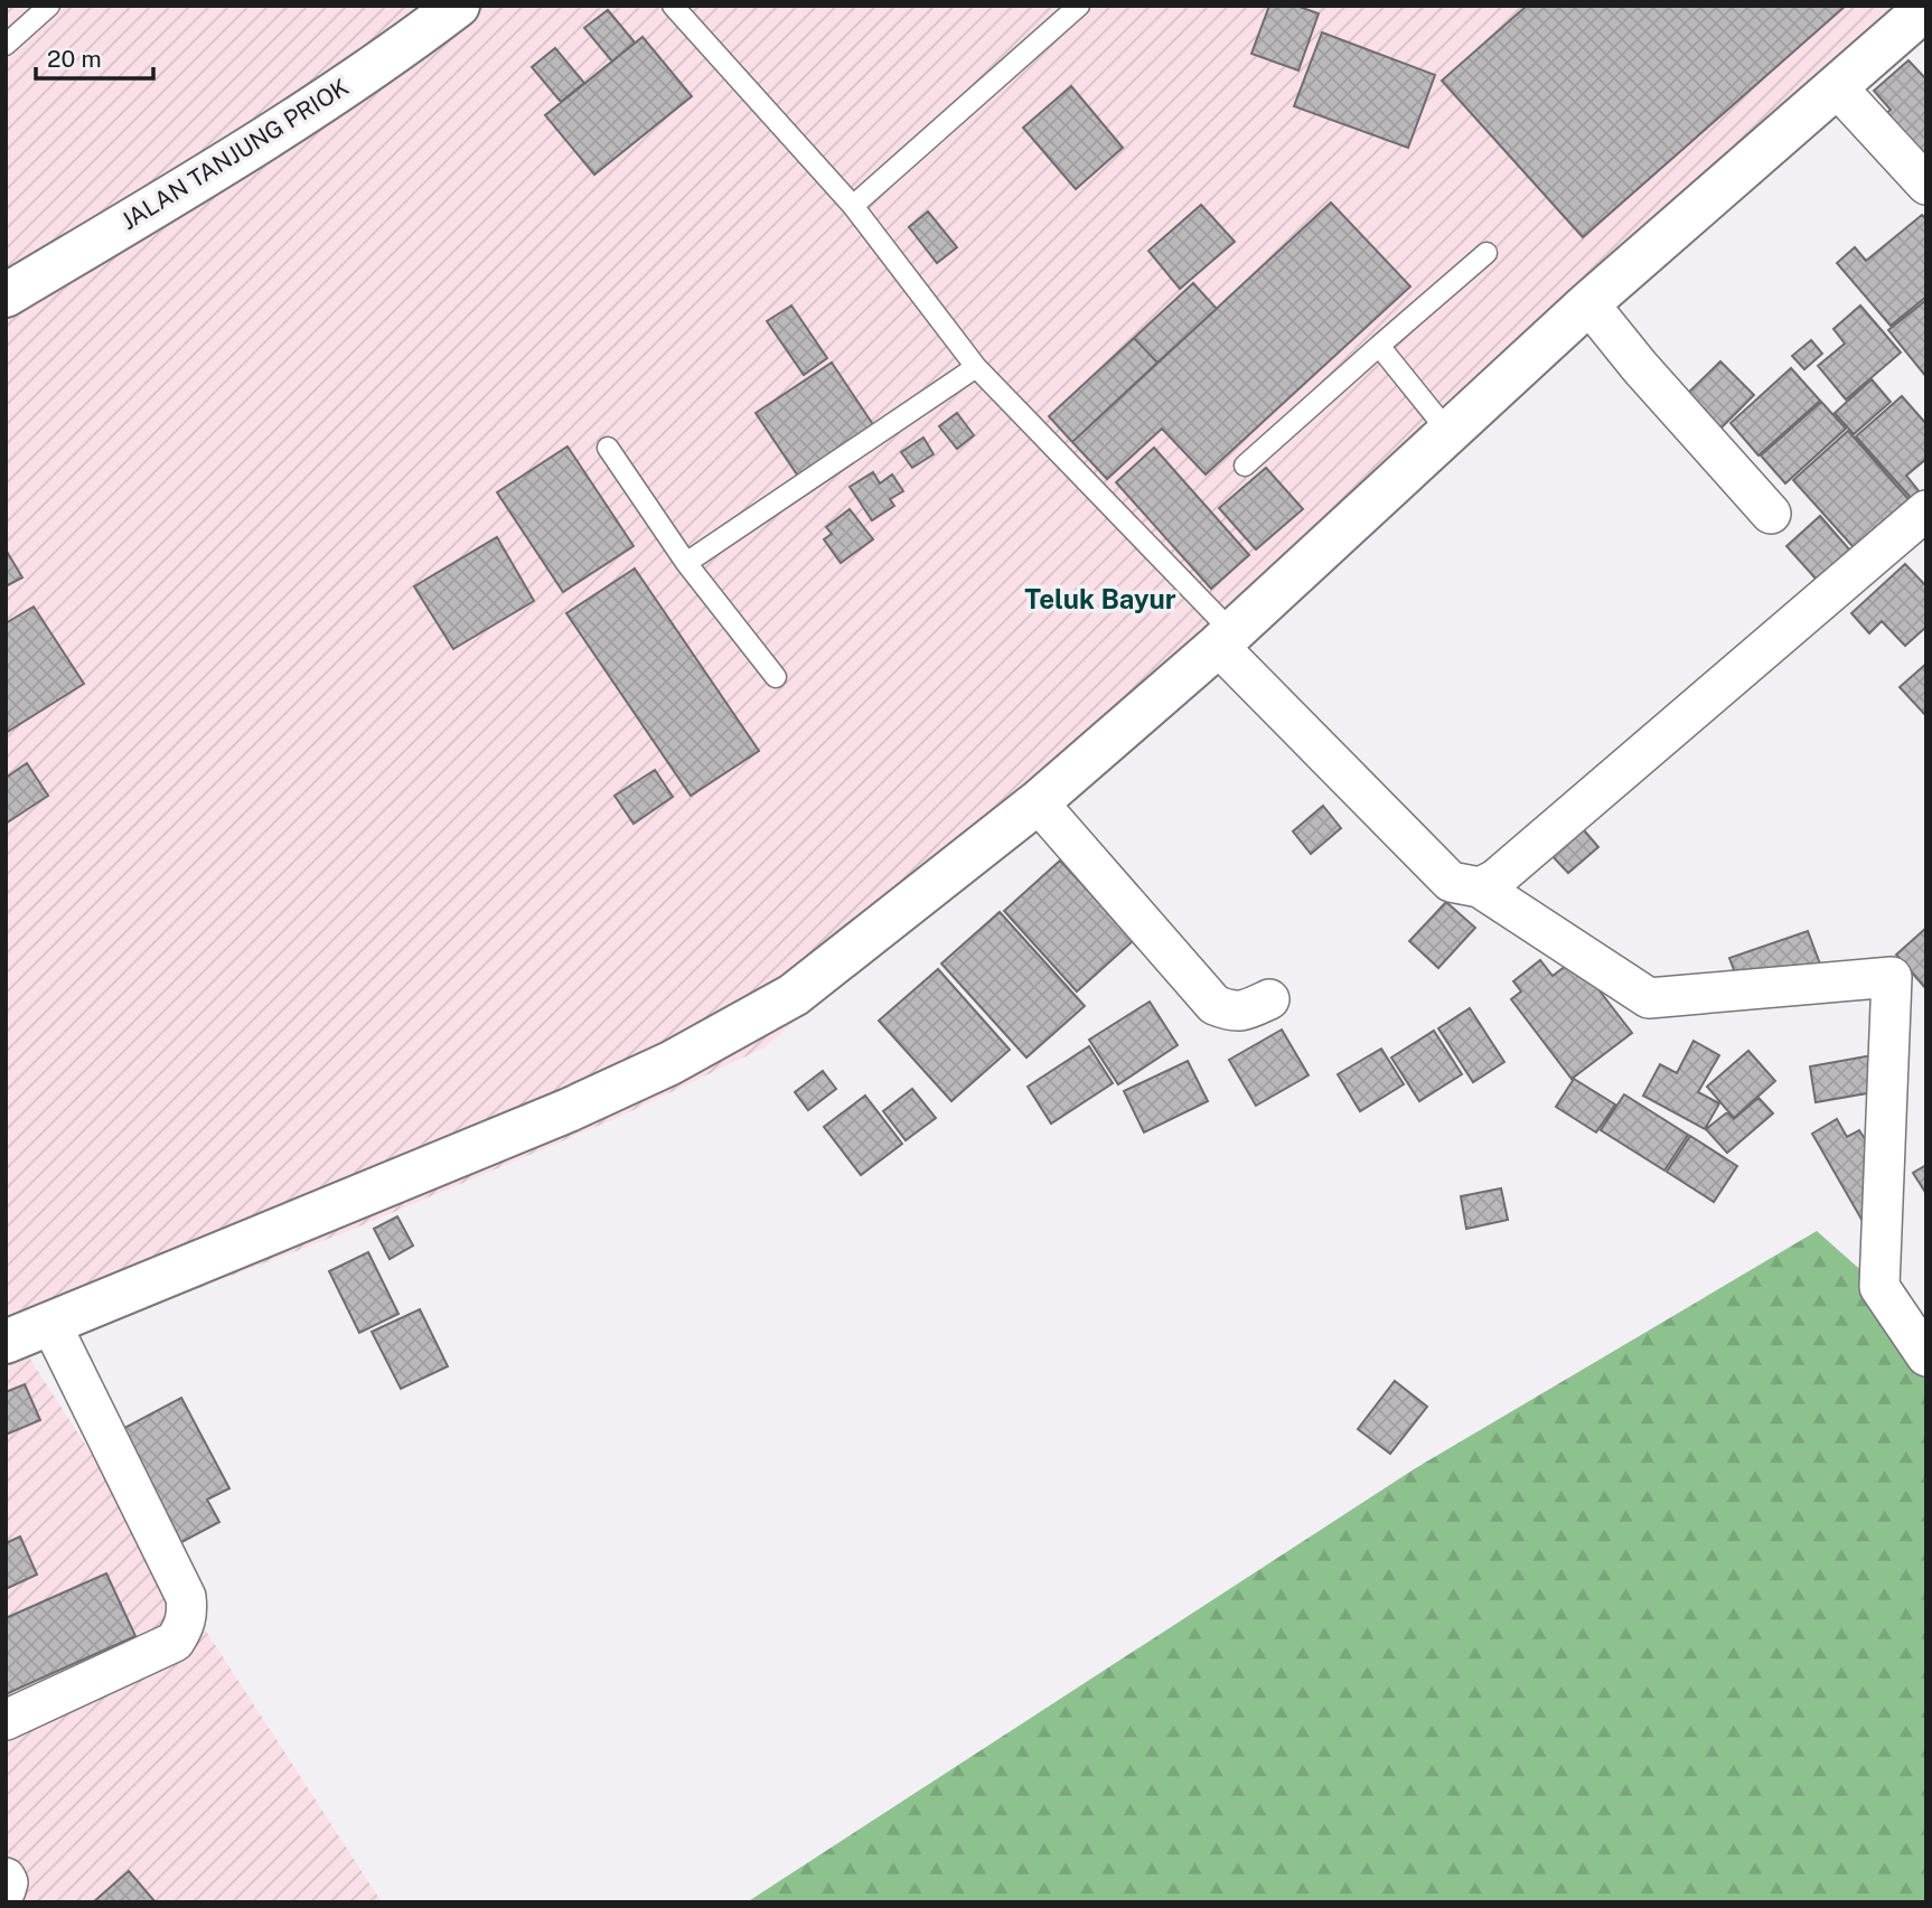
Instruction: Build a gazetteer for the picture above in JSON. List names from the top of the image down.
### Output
{
  "streets": {
    "street": ["JALAN TANJUNG PRIOK"]
  },
  "districts": ["Teluk Bayur"],
  "scale_bar": "20 m"
}
